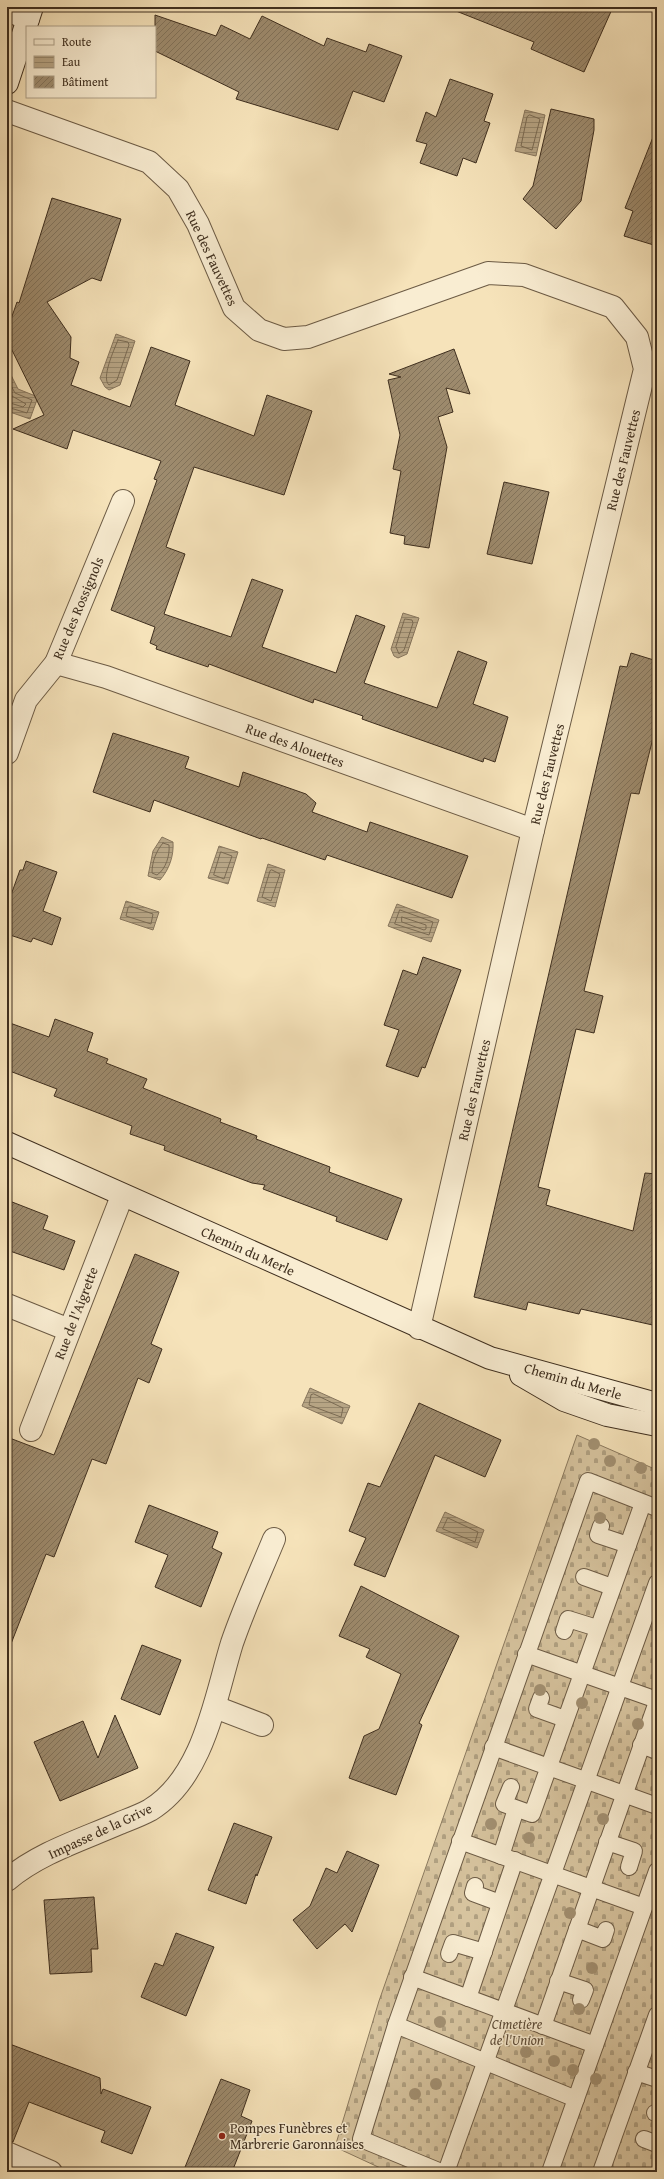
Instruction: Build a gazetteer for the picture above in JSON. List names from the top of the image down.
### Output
{
  "streets": {
    "street": [
      "Rue des Fauvettes",
      "Rue des Rossignols",
      "Rue des Alouettes",
      "Chemin du Merle",
      "Rue de l'Aigrette",
      "Impasse de la Grive"
    ]
  },
  "crossings": [
    ["Rue des Fauvettes", "Rue des Alouettes"],
    ["Rue des Fauvettes", "Chemin du Merle"],
    ["Rue des Rossignols", "Rue des Alouettes"],
    ["Chemin du Merle", "Rue de l'Aigrette"]
  ],
  "parks": ["Cimetière de l'Union"],
  "places": ["Pompes Funèbres et Marbrerie Garonnaises"],
  "legend": ["Route", "Eau", "Bâtiment"]
}
